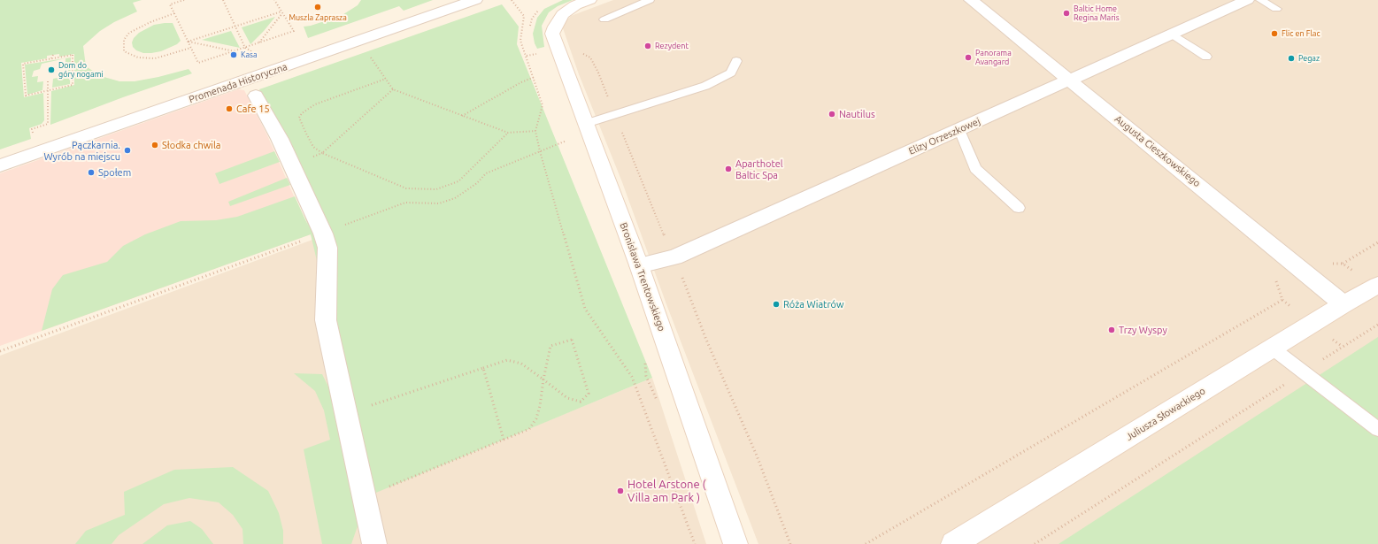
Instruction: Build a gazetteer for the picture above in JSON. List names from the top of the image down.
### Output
{
  "streets": {
    "street": [
      "Promenada Historyczna",
      "Elizy Orzeszkowej",
      "Augusta Cieszkowskiego",
      "Bronisława Trentowskiego",
      "Juliusza Słowackiego"
    ]
  },
  "crossings": [
    ["Elizy Orzeszkowej", "Augusta Cieszkowskiego"],
    ["Elizy Orzeszkowej", "Bronisława Trentowskiego"],
    ["Augusta Cieszkowskiego", "Juliusza Słowackiego"]
  ],
  "places": [
    "Muszla Zaprasza",
    "Baltic Home Regina Maris",
    "Flic en Flac",
    "Rezydent",
    "Kasa",
    "Panorama Avangard",
    "Pegaz",
    "Dom do góry nogami",
    "Cafe 15",
    "Nautilus",
    "Słodka chwila",
    "Pączkarnia. Wyrób na miejscu",
    "Aparthotel Baltic Spa",
    "Społem",
    "Róża Wiatrów",
    "Trzy Wyspy",
    "Hotel Arstone ( Villa am Park )"
  ]
}
